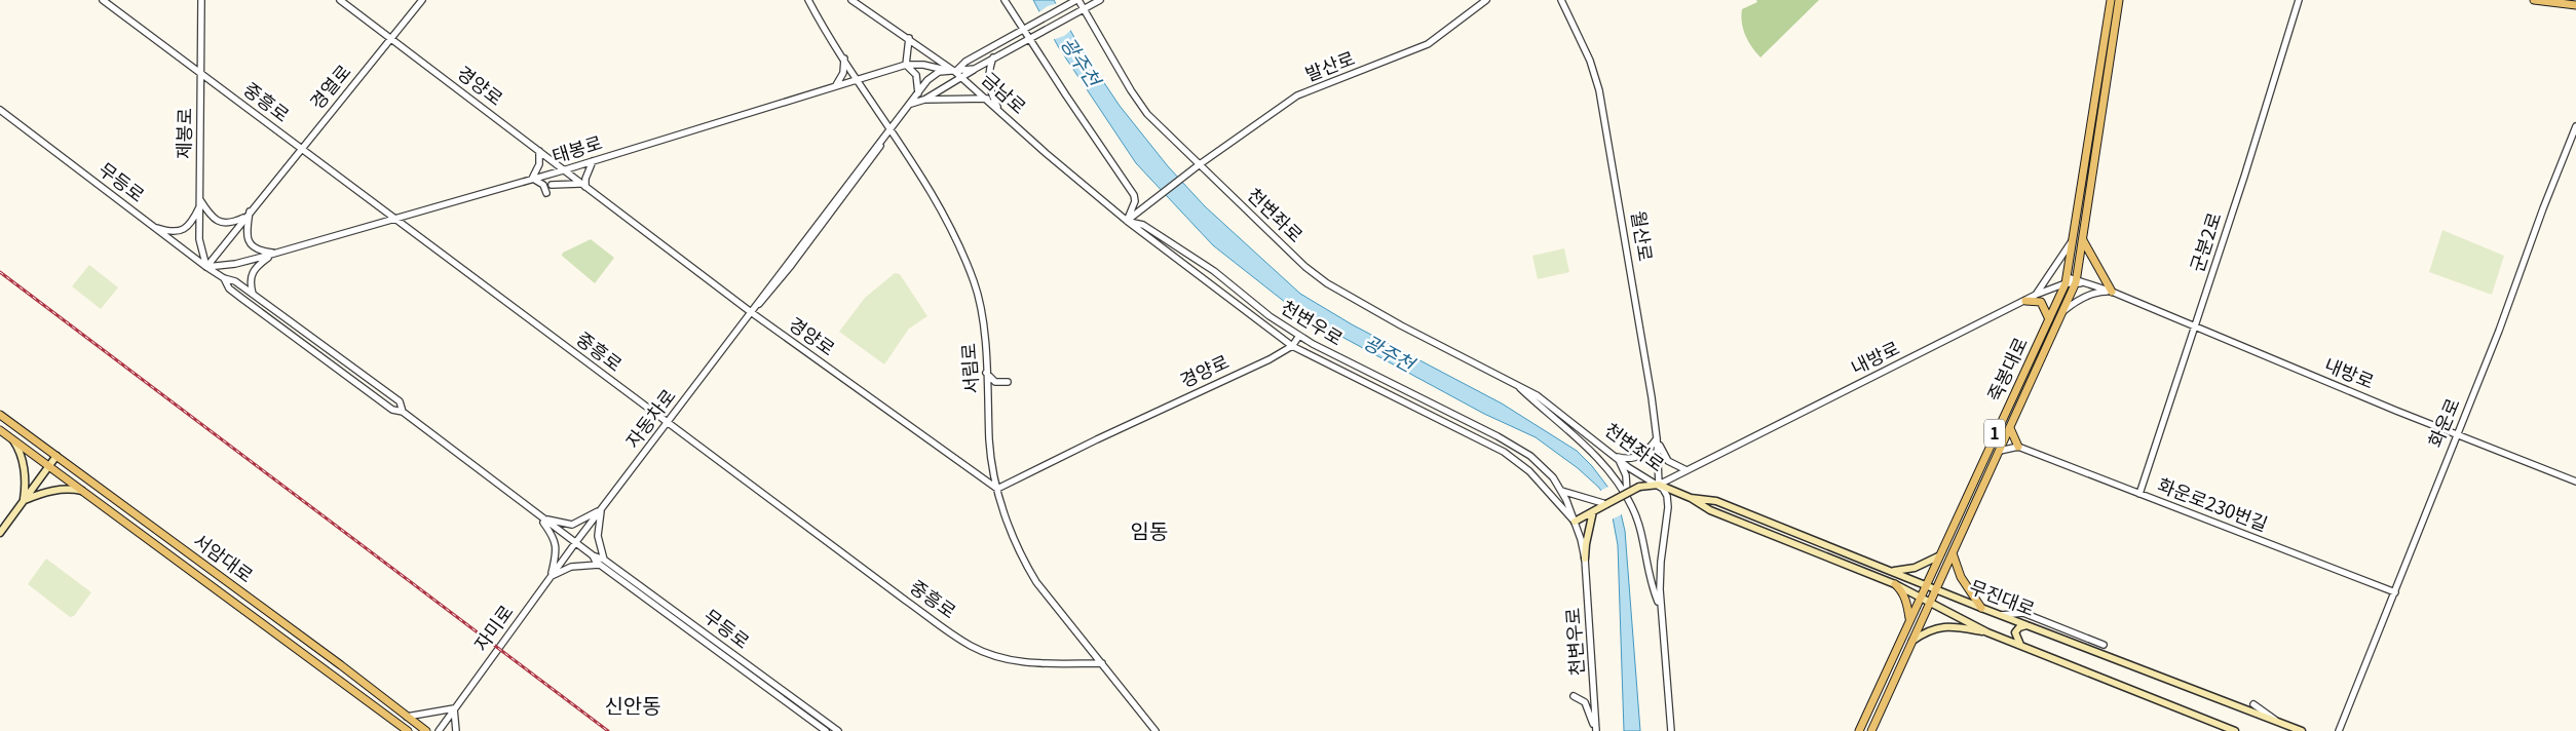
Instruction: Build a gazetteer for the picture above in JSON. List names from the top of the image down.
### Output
{
  "streets": {
    "main road": [
      "죽봉대로",
      "1",
      "서암대로",
      "무진대로"
    ],
    "street": [
      "발산로",
      "경양로",
      "경열로",
      "금남로",
      "중흥로",
      "제봉로",
      "태봉로",
      "무등로",
      "천변좌로",
      "월산로",
      "군분2로",
      "천변우로",
      "내방로",
      "서림로",
      "자동차로",
      "화운로",
      "화운로230번길",
      "자미로"
    ]
  },
  "crossings": [
    ["발산로", "금남로"],
    ["발산로", "천변좌로"],
    ["발산로", "천변우로"],
    ["경양로", "경열로"],
    ["경양로", "태봉로"],
    ["경양로", "천변우로"],
    ["경양로", "서림로"],
    ["경양로", "자동차로"],
    ["경열로", "중흥로"],
    ["경열로", "제봉로"],
    ["경열로", "태봉로"],
    ["경열로", "무등로"],
    ["금남로", "태봉로"],
    ["금남로", "천변우로"],
    ["금남로", "자동차로"],
    ["중흥로", "제봉로"],
    ["중흥로", "태봉로"],
    ["중흥로", "서림로"],
    ["중흥로", "자동차로"],
    ["제봉로", "태봉로"],
    ["제봉로", "무등로"],
    ["태봉로", "무등로"],
    ["태봉로", "서림로"],
    ["태봉로", "자동차로"],
    ["무등로", "자동차로"],
    ["무등로", "자미로"],
    ["천변좌로", "월산로"],
    ["천변좌로", "내방로"],
    ["천변좌로", "무진대로"],
    ["월산로", "내방로"],
    ["월산로", "무진대로"],
    ["군분2로", "내방로"],
    ["군분2로", "화운로230번길"],
    ["내방로", "죽봉대로"],
    ["내방로", "화운로"],
    ["내방로", "무진대로"],
    ["서림로", "자동차로"],
    ["죽봉대로", "무진대로"],
    ["자동차로", "자미로"],
    ["화운로", "화운로230번길"]
  ],
  "districts": ["임동", "신안동"],
  "water": ["광주천"]
}
